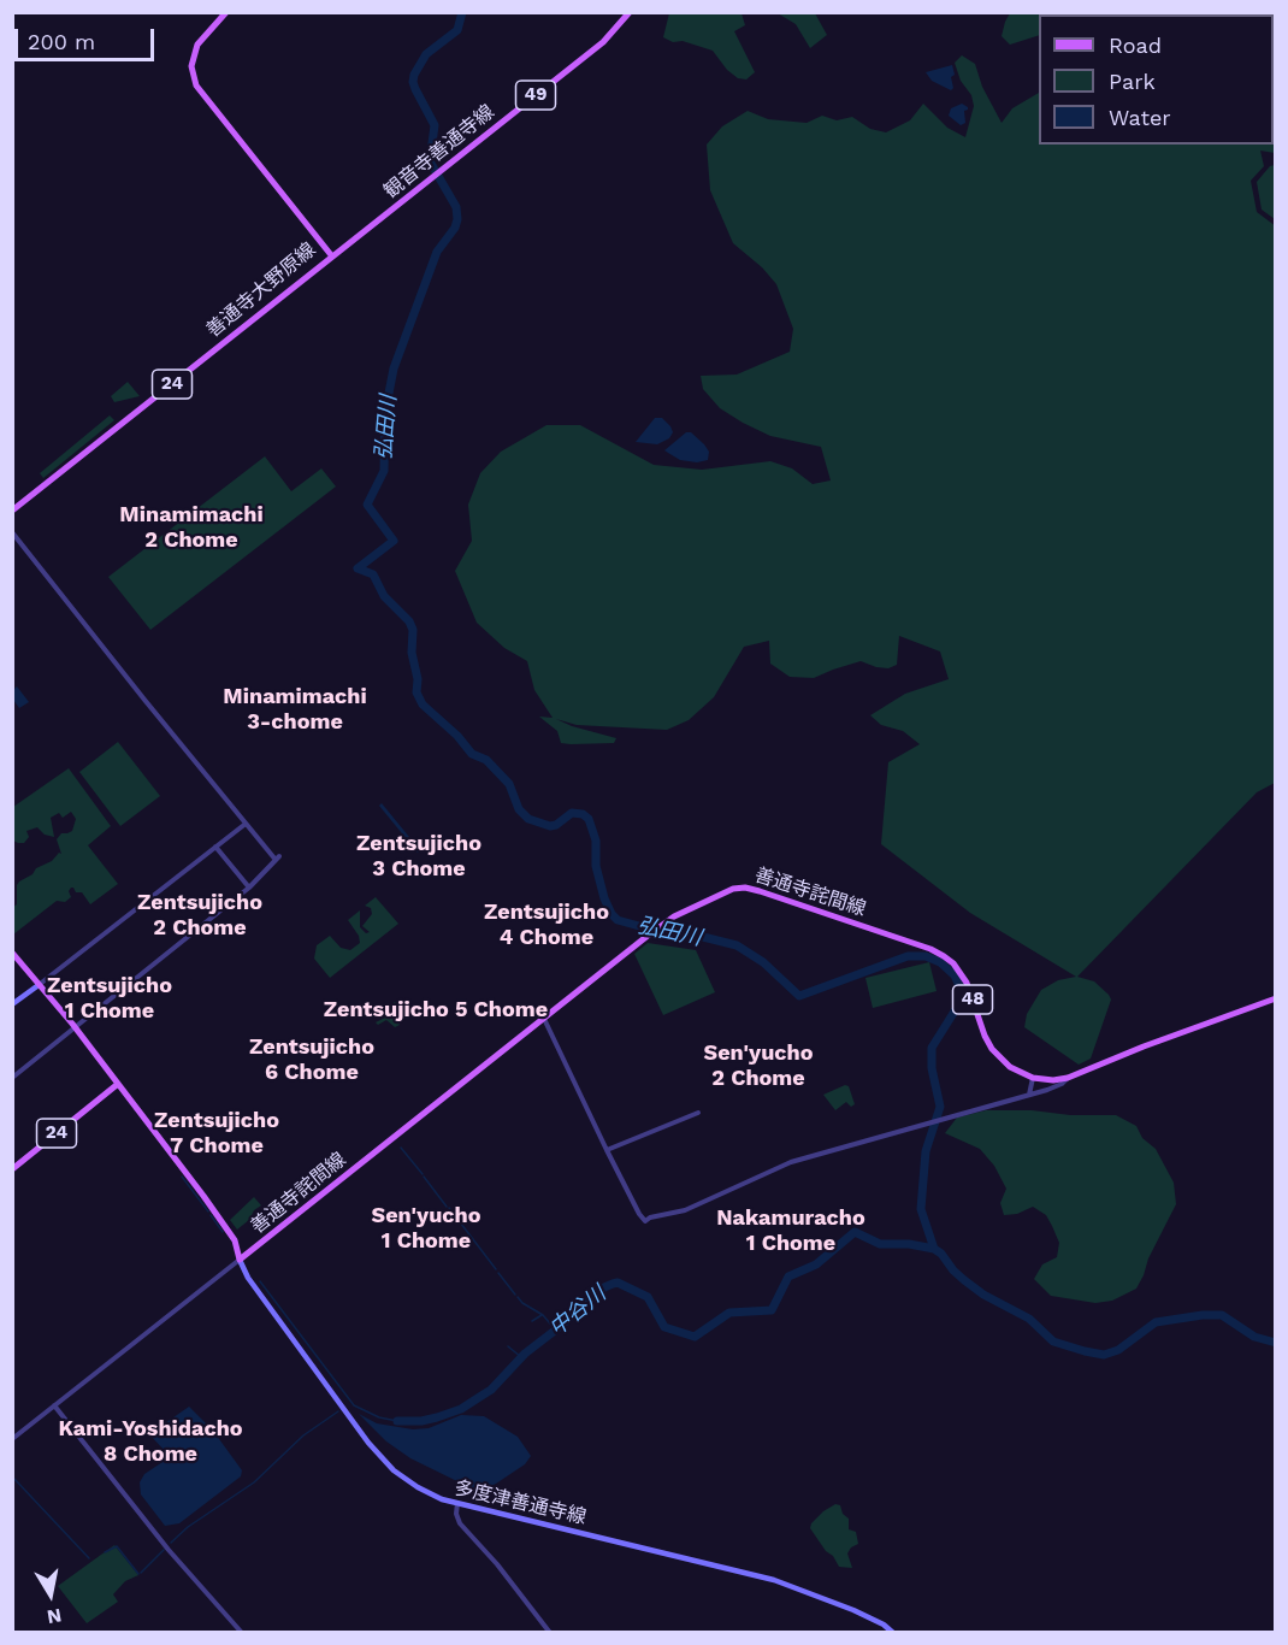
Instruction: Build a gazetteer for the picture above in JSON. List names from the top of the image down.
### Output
{
  "streets": {
    "main road": [
      "49",
      "観音寺善通寺線",
      "善通寺大野原線",
      "24",
      "善通寺詫間線",
      "48",
      "多度津善通寺線"
    ]
  },
  "crossings": [
    ["観音寺善通寺線", "善通寺大野原線"],
    ["24", "善通寺詫間線"],
    ["善通寺詫間線", "多度津善通寺線"]
  ],
  "districts": [
    "Minamimachi 2 Chome",
    "Minamimachi 3-chome",
    "Zentsujicho 3 Chome",
    "Zentsujicho 2 Chome",
    "Zentsujicho 4 Chome",
    "Zentsujicho 1 Chome",
    "Zentsujicho 5 Chome",
    "Zentsujicho 6 Chome",
    "Sen'yucho 2 Chome",
    "Zentsujicho 7 Chome",
    "Sen'yucho 1 Chome",
    "Nakamuracho 1 Chome",
    "Kami-Yoshidacho 8 Chome"
  ],
  "water": ["弘田川", "中谷川"],
  "legend": ["Road", "Park", "Water"],
  "scale_bar": "200 m",
  "north": "bottom"
}
